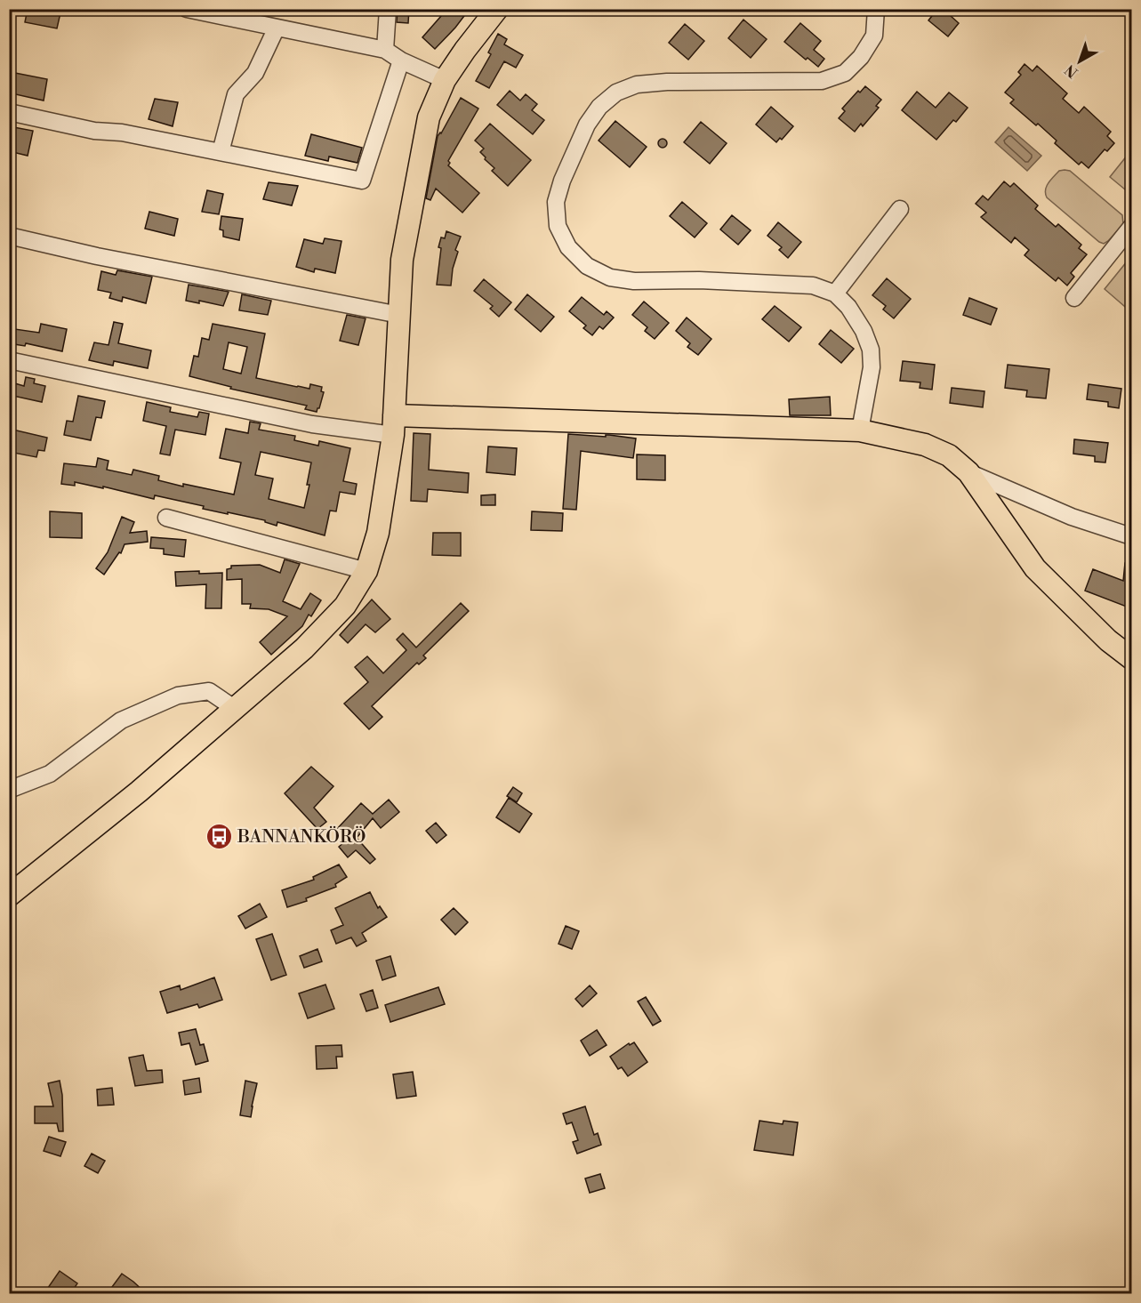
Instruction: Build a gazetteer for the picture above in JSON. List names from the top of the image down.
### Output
{
  "places": {
    "bus stop": ["BANNANKÖRÖ"]
  },
  "north": "bottom left"
}
